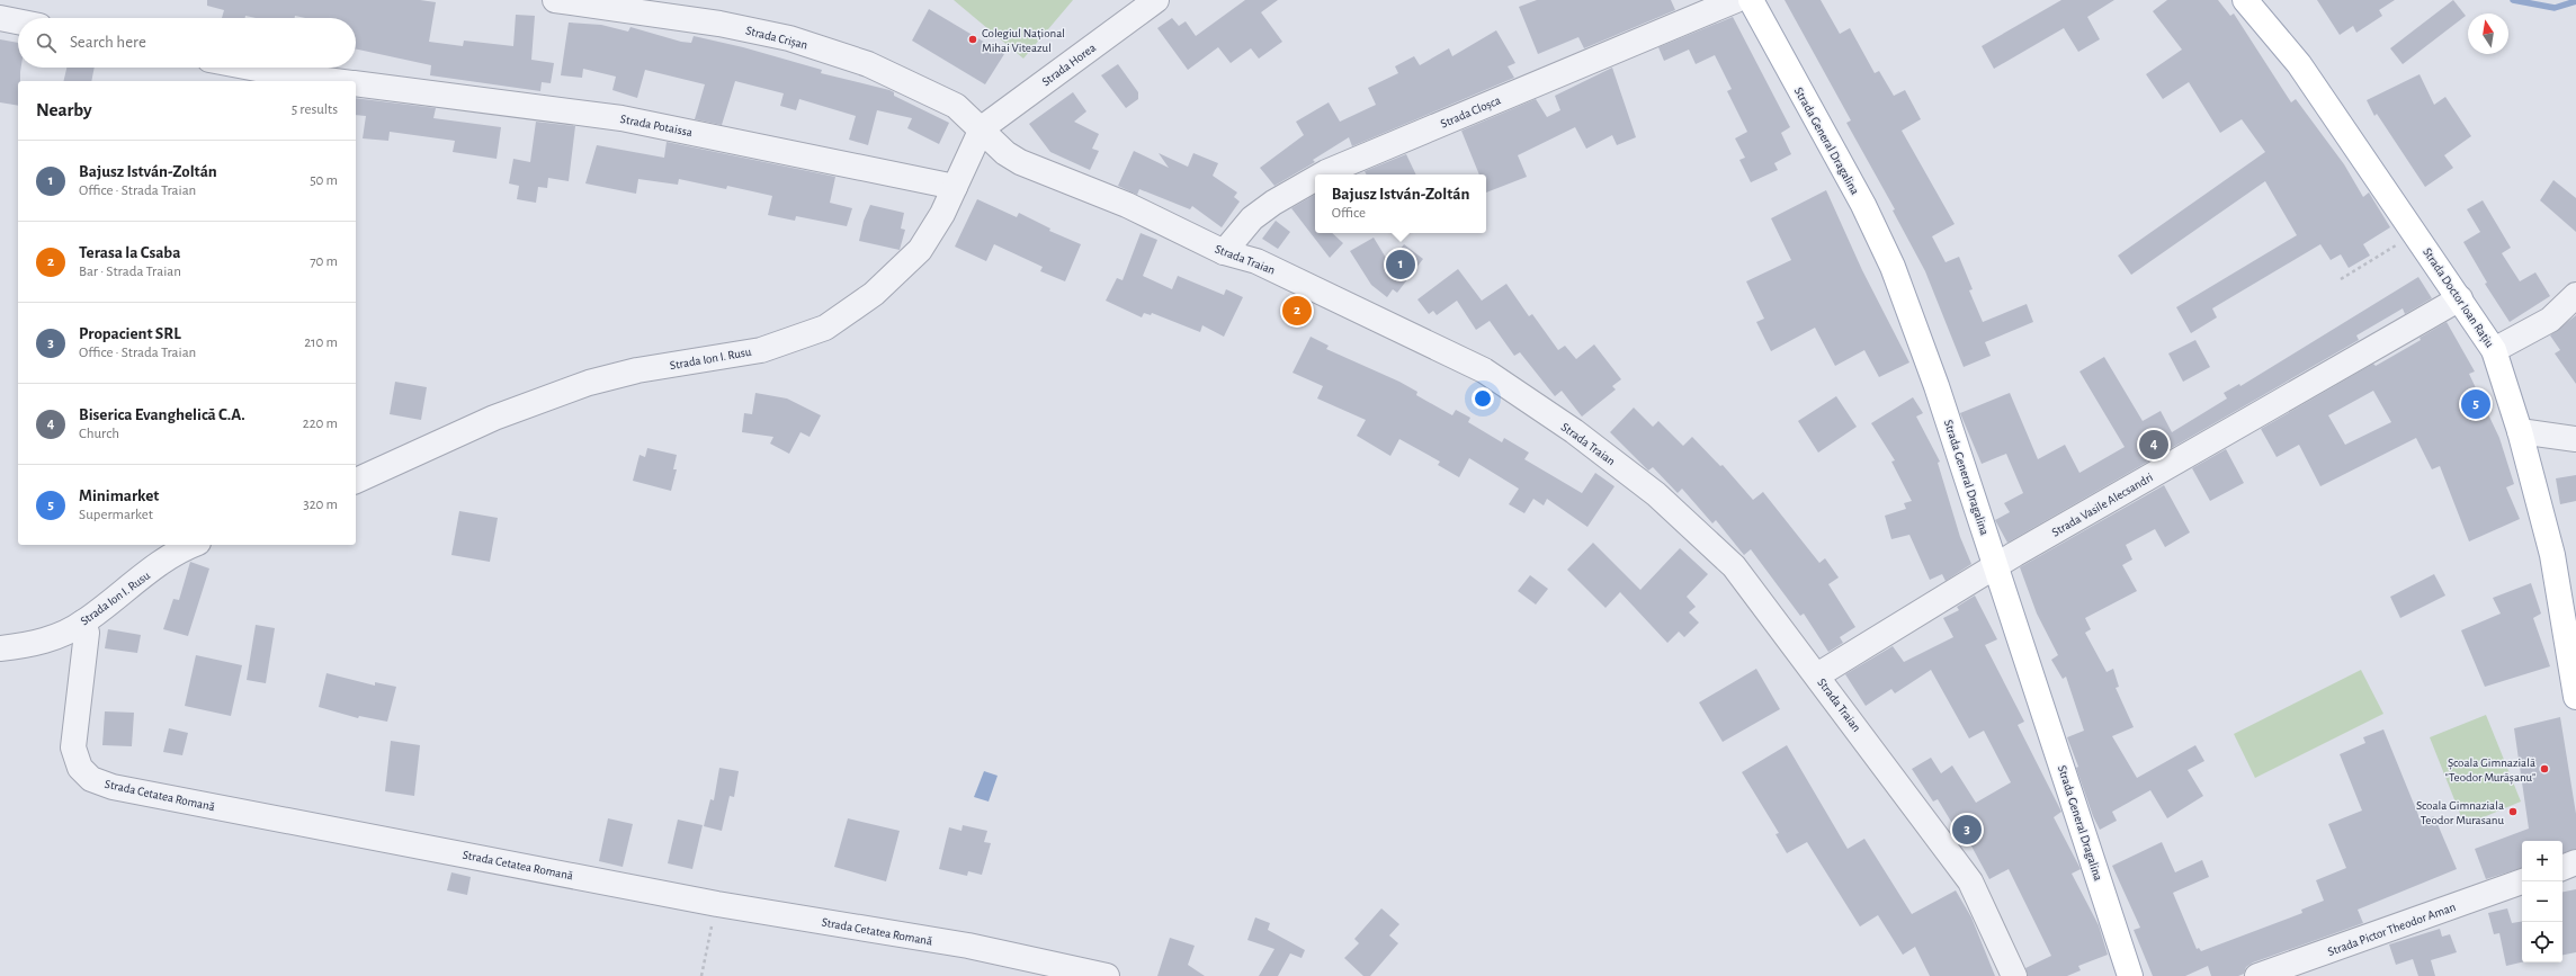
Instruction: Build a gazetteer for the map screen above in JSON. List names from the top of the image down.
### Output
{
  "streets": {
    "main road": ["Strada General Dragalina", "Strada Doctor Ioan Rațiu"],
    "street": [
      "Strada Crișan",
      "Strada Horea",
      "Strada Cloșca",
      "Strada Potaissa",
      "Strada Traian",
      "Strada Ion I. Rusu",
      "Strada Vasile Alecsandri",
      "Strada Cetatea Romană",
      "Strada Pictor Theodor Aman"
    ]
  },
  "crossings": [
    ["Strada Crișan", "Strada Horea"],
    ["Strada Crișan", "Strada Traian"],
    ["Strada Crișan", "Strada Ion I. Rusu"],
    ["Strada Horea", "Strada Traian"],
    ["Strada Horea", "Strada Ion I. Rusu"],
    ["Strada Cloșca", "Strada Traian"],
    ["Strada Potaissa", "Strada Ion I. Rusu"],
    ["Strada General Dragalina", "Strada Vasile Alecsandri"],
    ["Strada Traian", "Strada Ion I. Rusu"],
    ["Strada Traian", "Strada Vasile Alecsandri"],
    ["Strada Doctor Ioan Rațiu", "Strada Vasile Alecsandri"],
    ["Strada Ion I. Rusu", "Strada Cetatea Romană"]
  ],
  "places": ["Colegiul Național Mihai Viteazul", "Școala Gimnazială \"Teodor Murășanu\"", "Scoala Gimnaziala Teodor Murasanu"],
  "north": "top",
  "page": {
    "search": "Search here",
    "heading": ["Nearby", "5 results"],
    "list": [
      {
        "mark": "1",
        "name": "Bajusz István-Zoltán",
        "note": "Office · Strada Traian",
        "value": "50 m"
      },
      {
        "mark": "2",
        "name": "Terasa la Csaba",
        "note": "Bar · Strada Traian",
        "value": "70 m"
      },
      {
        "mark": "3",
        "name": "Propacient SRL",
        "note": "Office · Strada Traian",
        "value": "210 m"
      },
      {
        "mark": "4",
        "name": "Biserica Evanghelică C.A.",
        "note": "Church",
        "value": "220 m"
      },
      {
        "mark": "5",
        "name": "Minimarket",
        "note": "Supermarket",
        "value": "320 m"
      }
    ],
    "popup": ["Bajusz István-Zoltán", "Office"],
    "pins": [
      "1",
      "2",
      "5",
      "4",
      "3"
    ],
    "map_buttons": ["+", "−"]
  }
}
